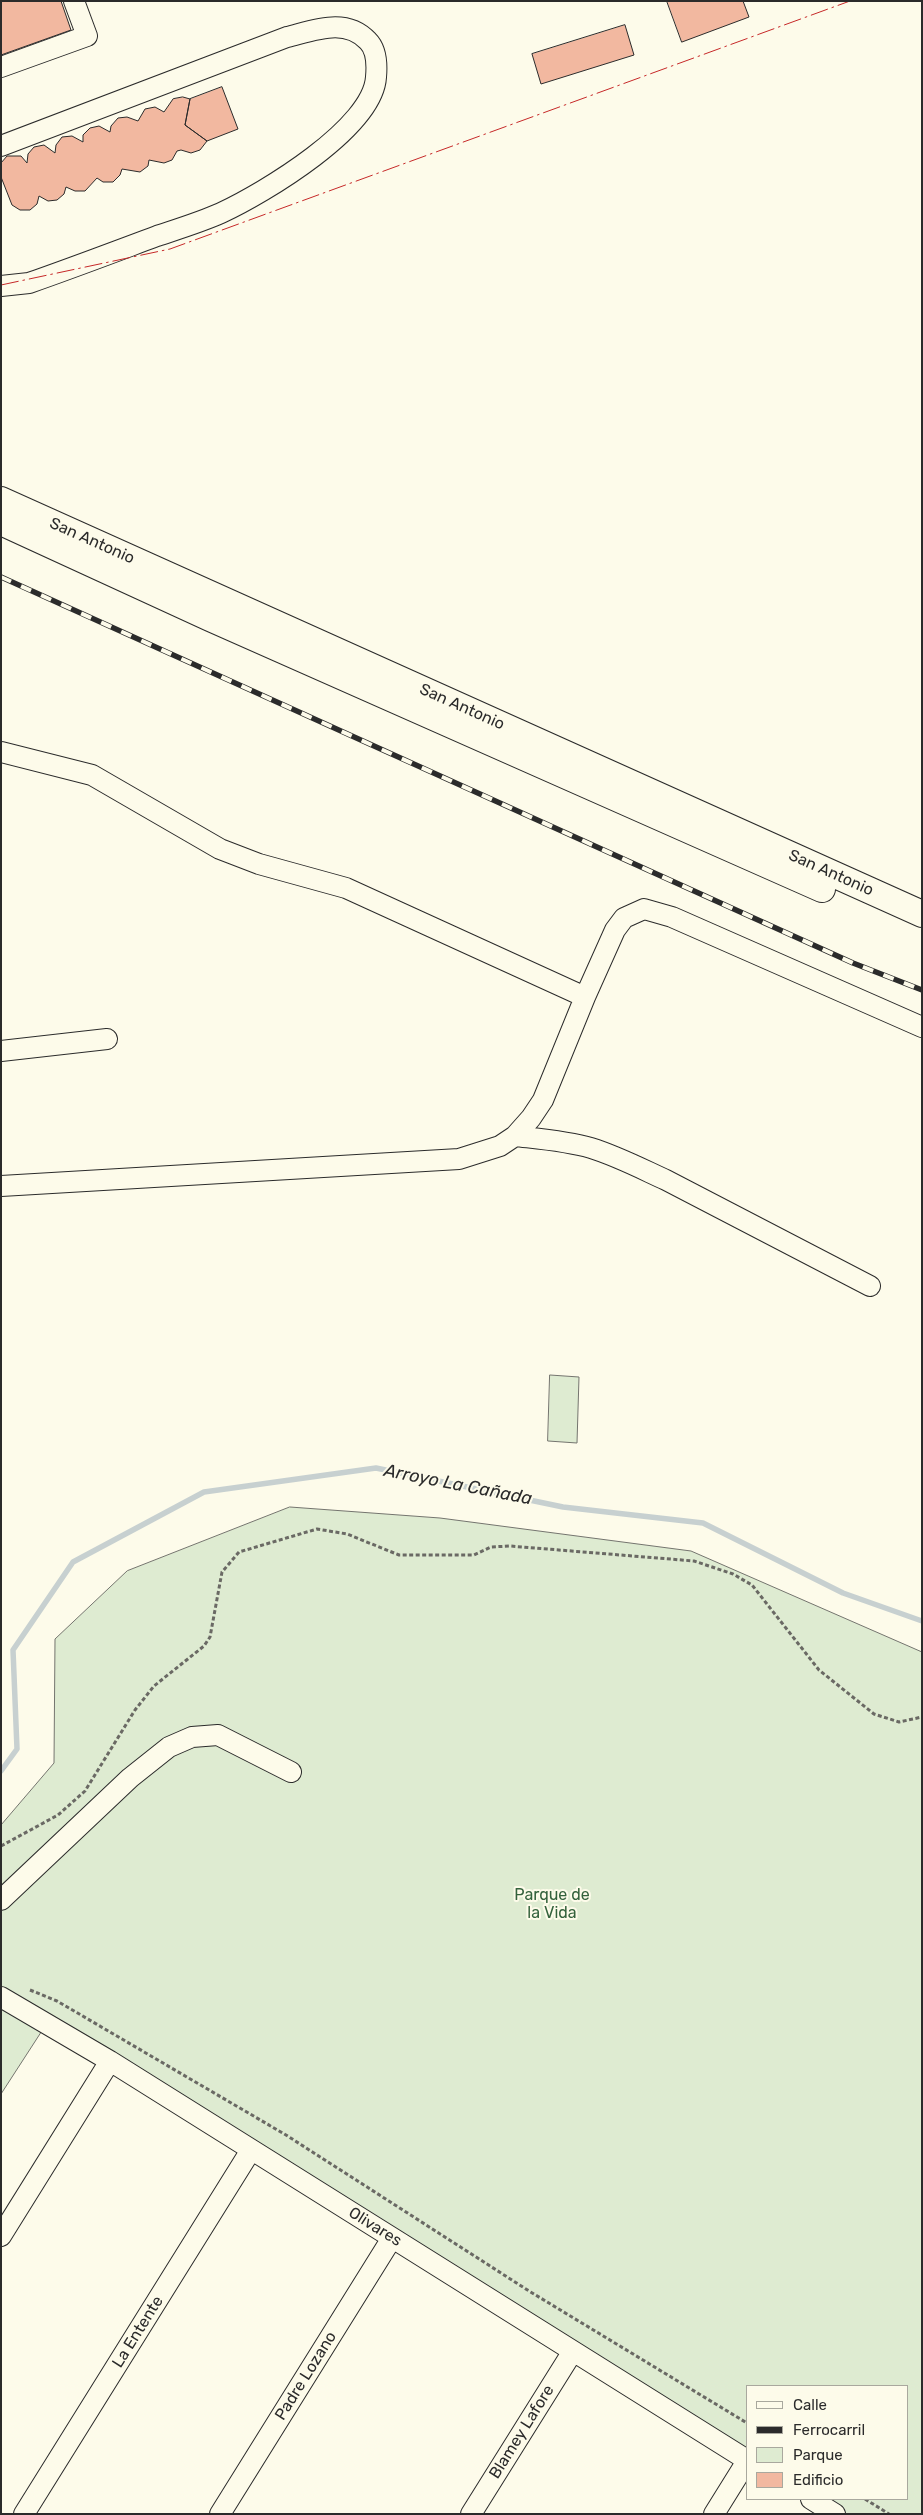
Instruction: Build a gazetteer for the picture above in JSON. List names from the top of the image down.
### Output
{
  "streets": {
    "main road": ["San Antonio"],
    "street": [
      "Olivares",
      "La Entente",
      "Padre Lozano",
      "Blamey Lafore"
    ]
  },
  "crossings": [
    ["Olivares", "La Entente"],
    ["Olivares", "Padre Lozano"],
    ["Olivares", "Blamey Lafore"]
  ],
  "water": ["Arroyo La Cañada"],
  "parks": ["Parque de la Vida"],
  "legend": [
    "Calle",
    "Ferrocarril",
    "Parque",
    "Edificio"
  ]
}
